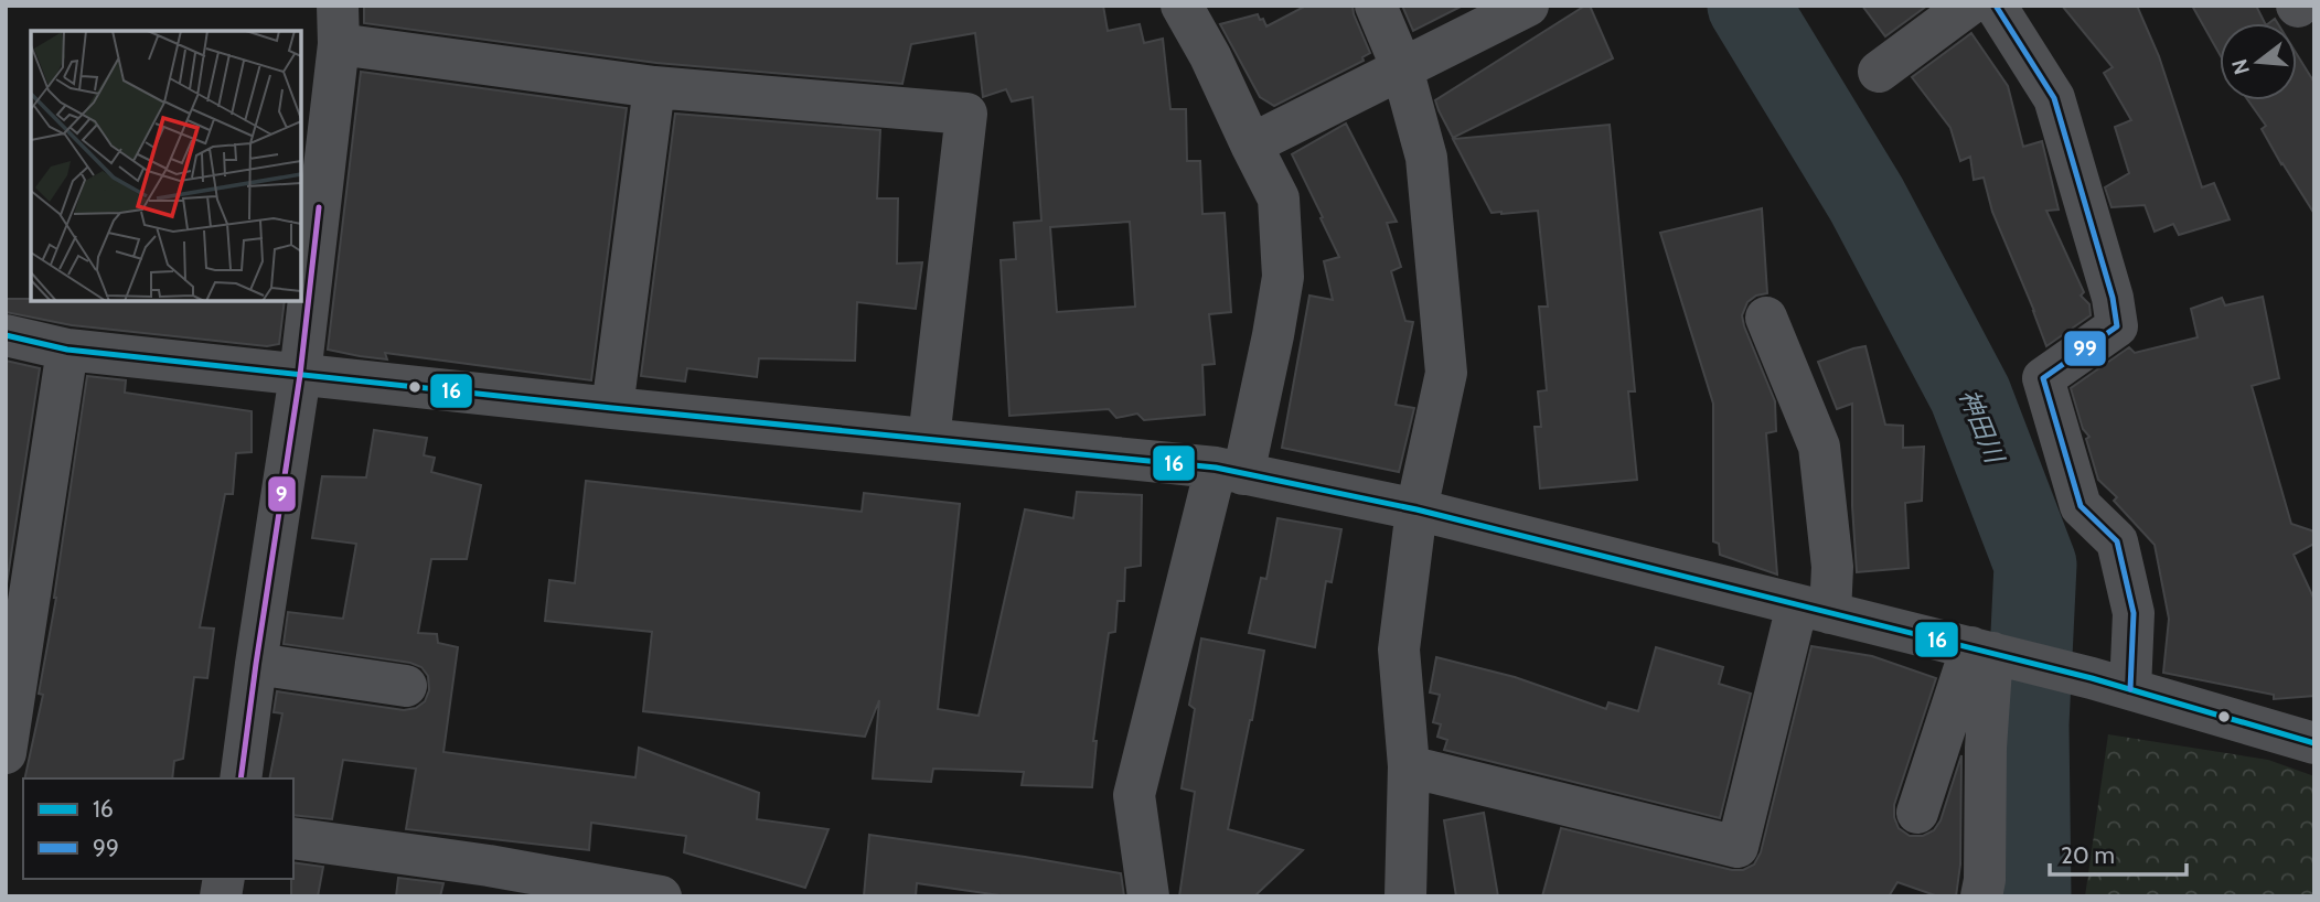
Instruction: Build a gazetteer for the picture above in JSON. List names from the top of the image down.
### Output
{
  "water": ["神田川"],
  "lines": ["transit line 99", "transit line 9", "transit line 16"],
  "legend": ["16", "99"],
  "scale_bar": "20 m",
  "north": "left"
}
